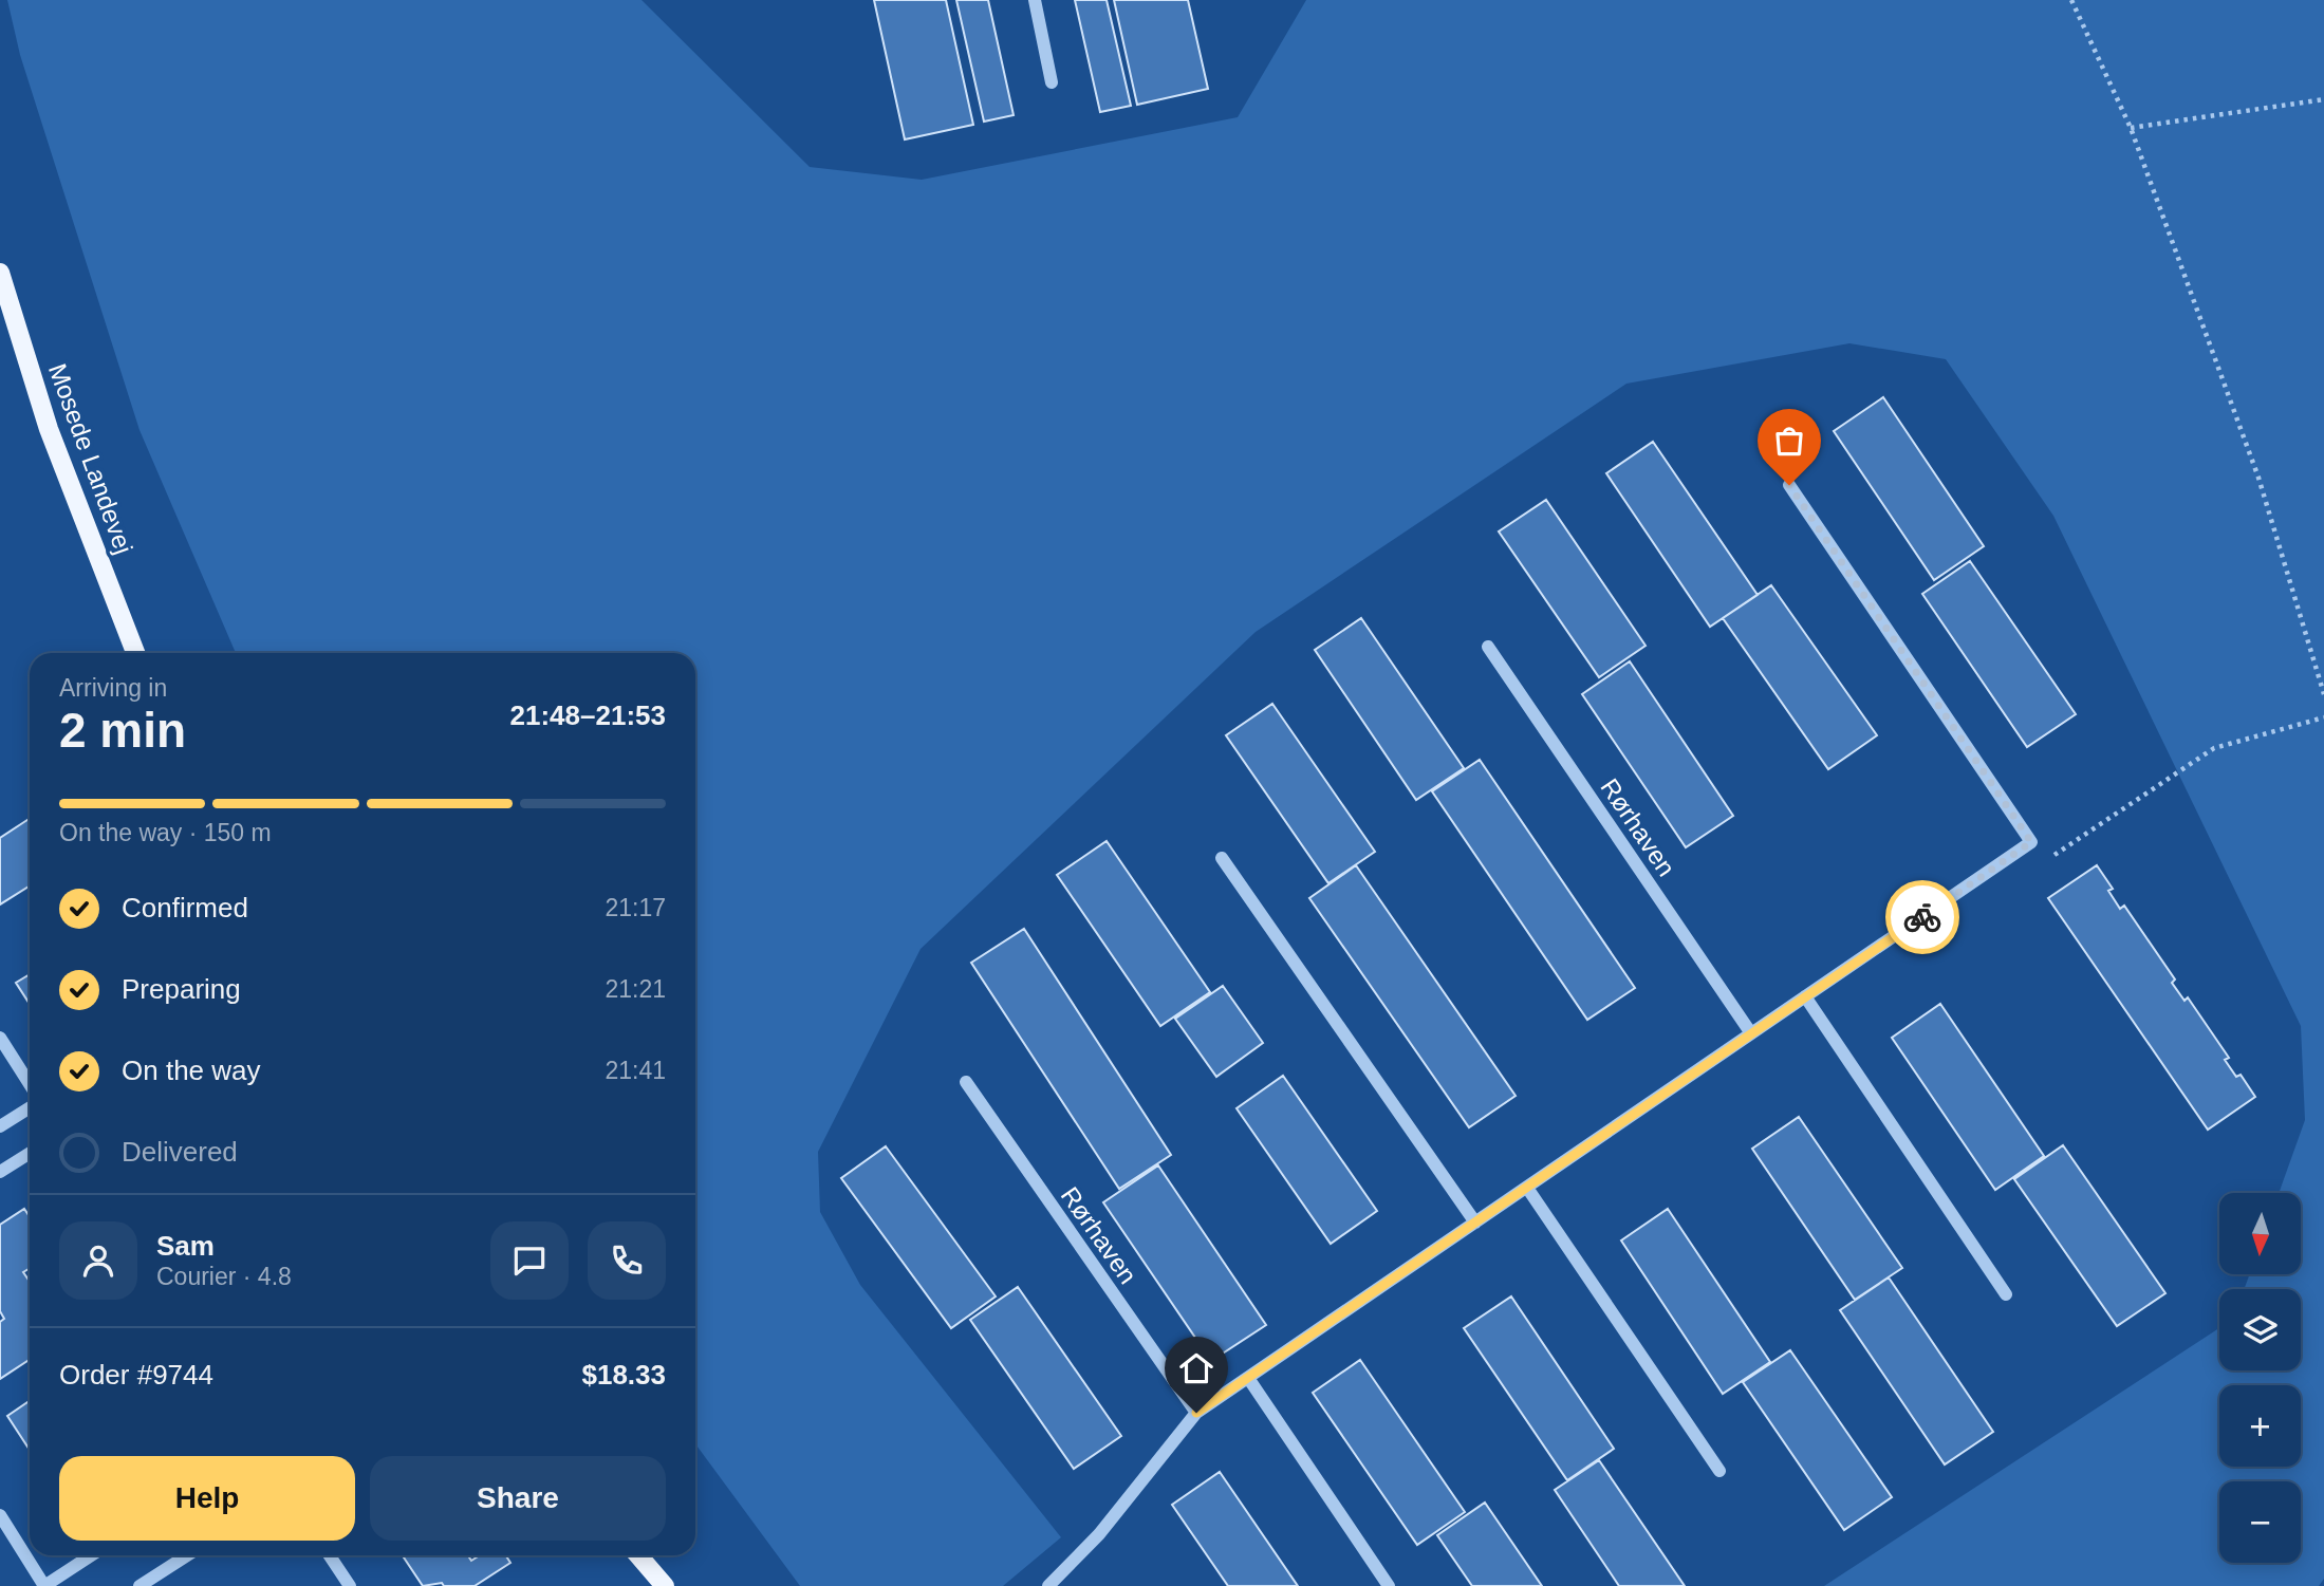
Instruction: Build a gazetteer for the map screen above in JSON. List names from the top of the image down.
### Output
{
  "streets": {
    "main road": ["Mosede Landevej"],
    "street": ["Rørhaven"]
  },
  "north": "bottom",
  "page": {
    "heading": ["2 min", "Arriving in", "21:48–21:53"],
    "panel": [
      "Sam",
      "Courier · 4.8",
      "Order #9744",
      "$18.33"
    ],
    "bar": "On the way · 150 m",
    "list": [
      ["Confirmed", "21:17"],
      ["Preparing", "21:21"],
      ["On the way", "21:41"],
      "Delivered"
    ],
    "map_buttons": ["+", "−"],
    "buttons": ["Help", "Share"]
  }
}
